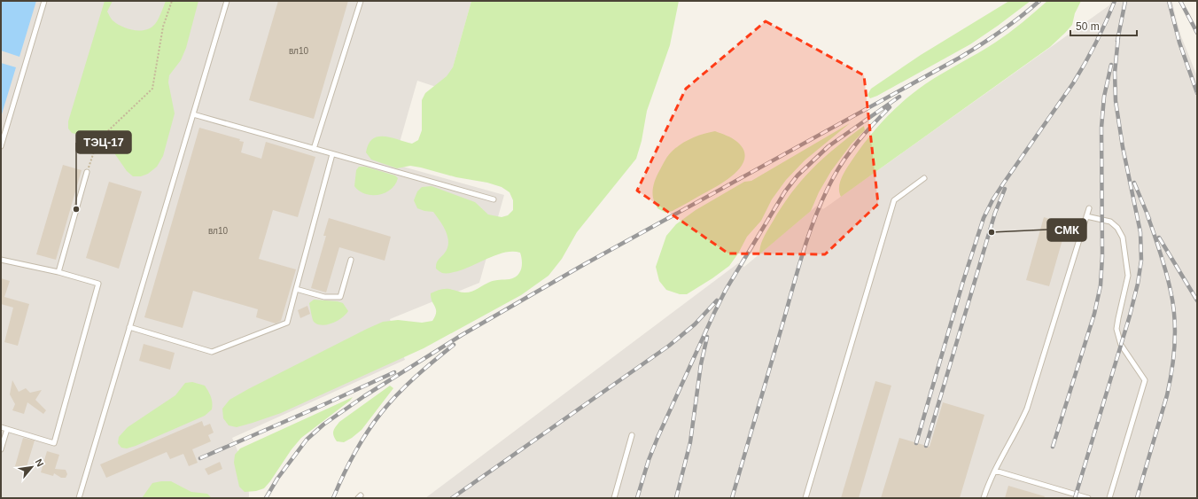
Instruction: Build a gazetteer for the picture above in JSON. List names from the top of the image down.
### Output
{
  "places": ["ТЭЦ-17", "СМК"],
  "house_numbers": ["вл10", "вл10"],
  "scale_bar": "50 m",
  "north": "top right"
}
